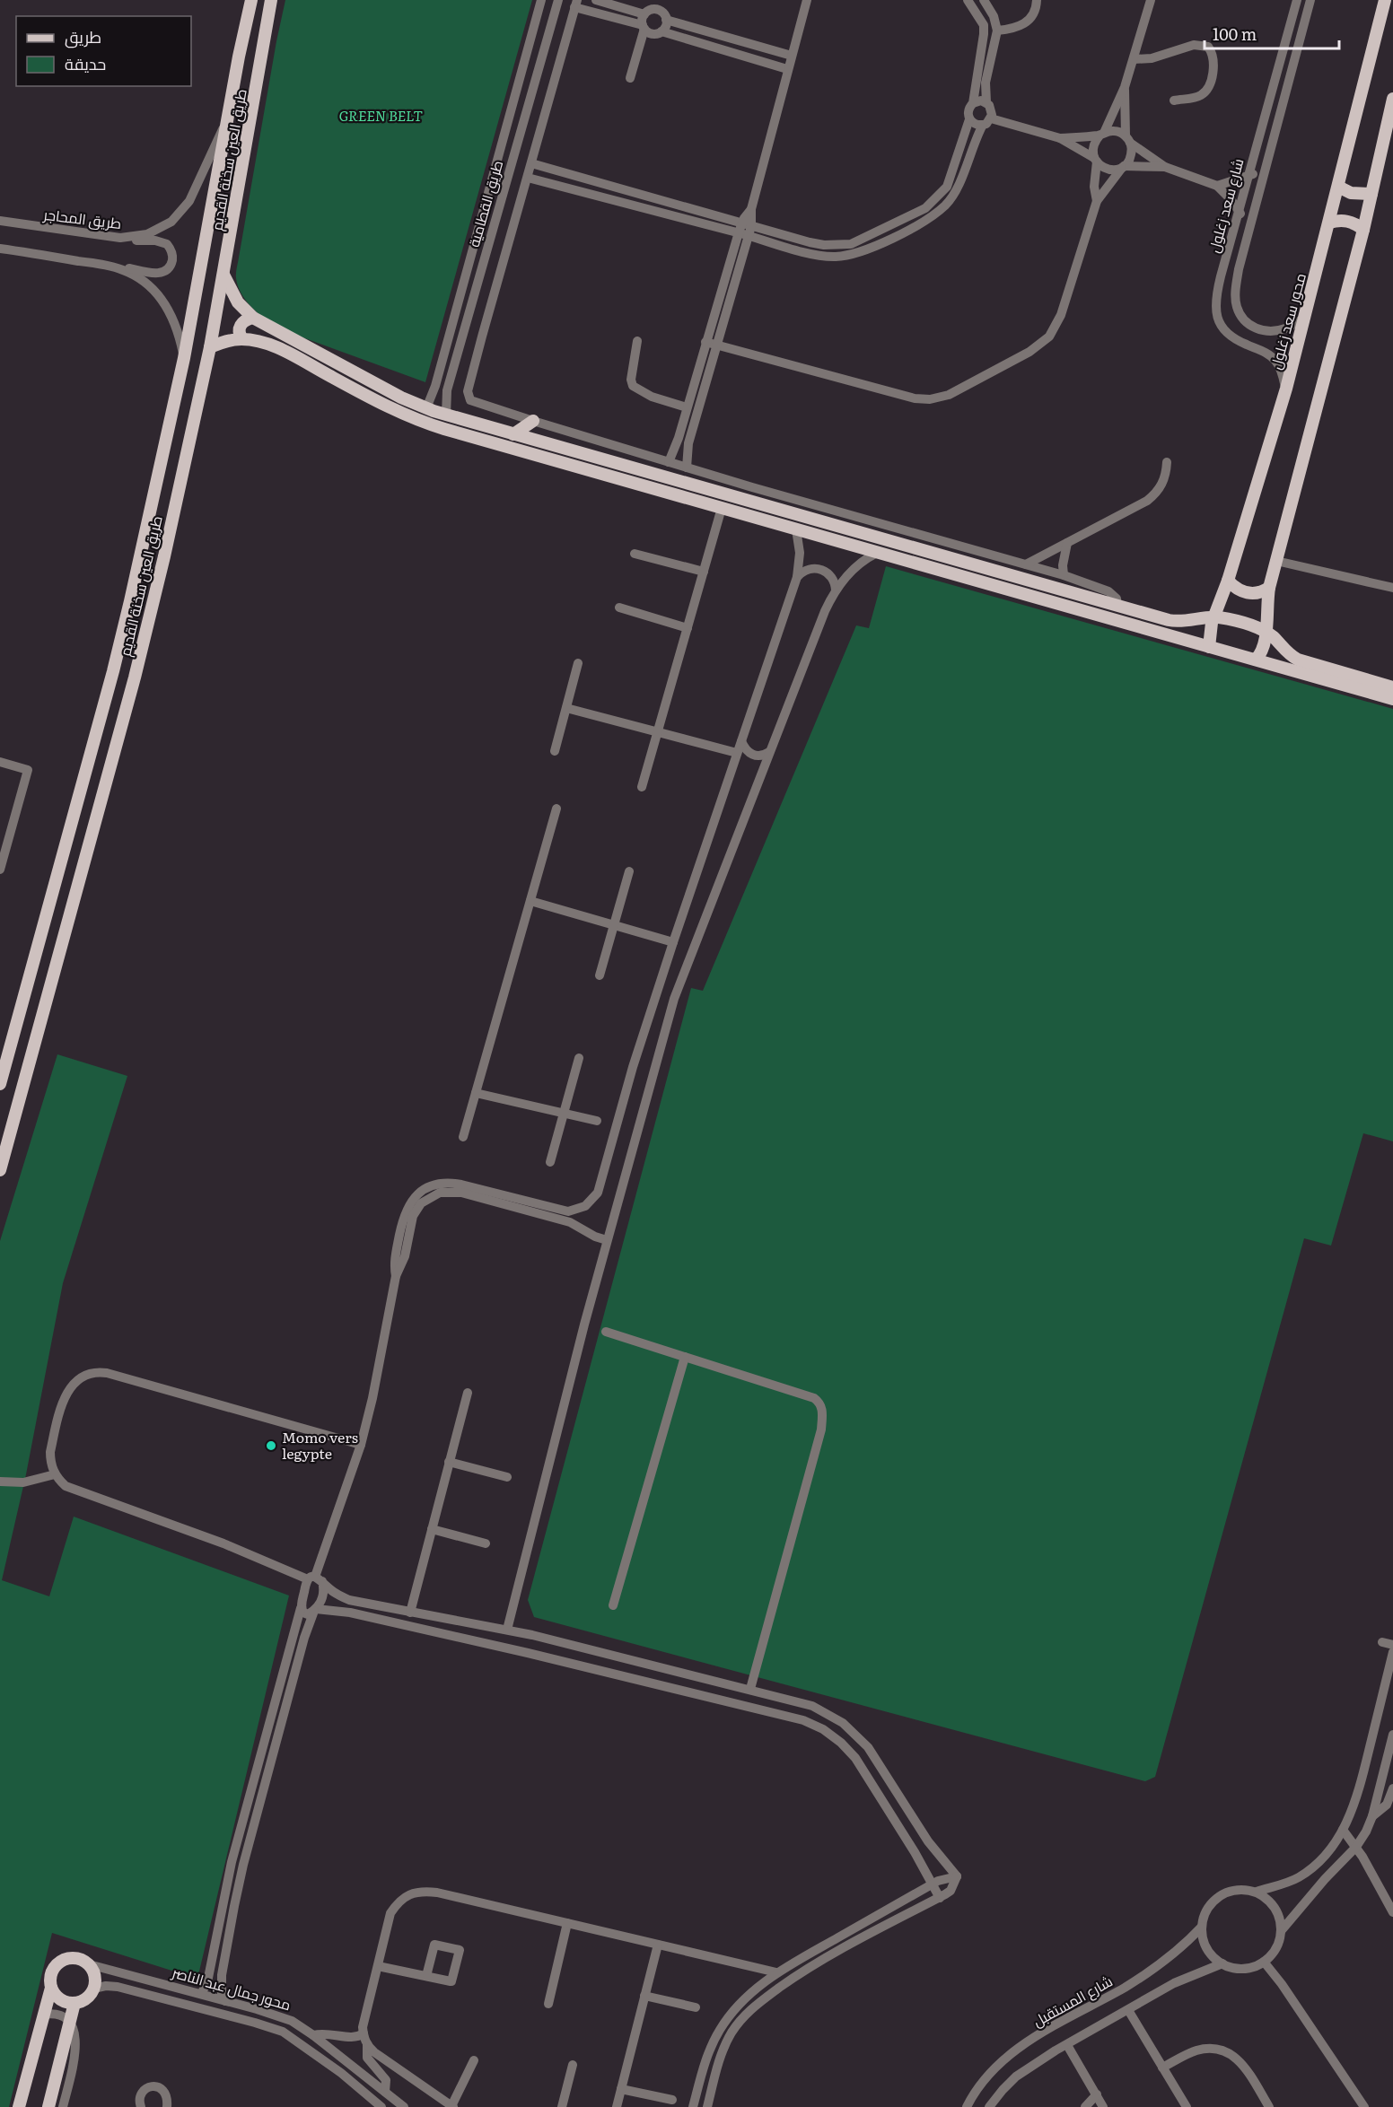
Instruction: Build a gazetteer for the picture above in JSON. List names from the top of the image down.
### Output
{
  "streets": {
    "main road": ["طريق العين سخنة القديم", "محور سعد زغلول"],
    "street": [
      "طريق القطامية",
      "شارع سعد زغلول",
      "طريق المحاجر",
      "محور جمال عبد الناصر",
      "شارع المستقبل"
    ]
  },
  "crossings": [
    ["طريق العين سخنة القديم", "طريق المحاجر"],
    ["شارع سعد زغلول", "محور سعد زغلول"]
  ],
  "parks": ["GREEN BELT"],
  "places": ["Momo vers legypte"],
  "legend": ["طريق", "حديقة"],
  "scale_bar": "100 m"
}
